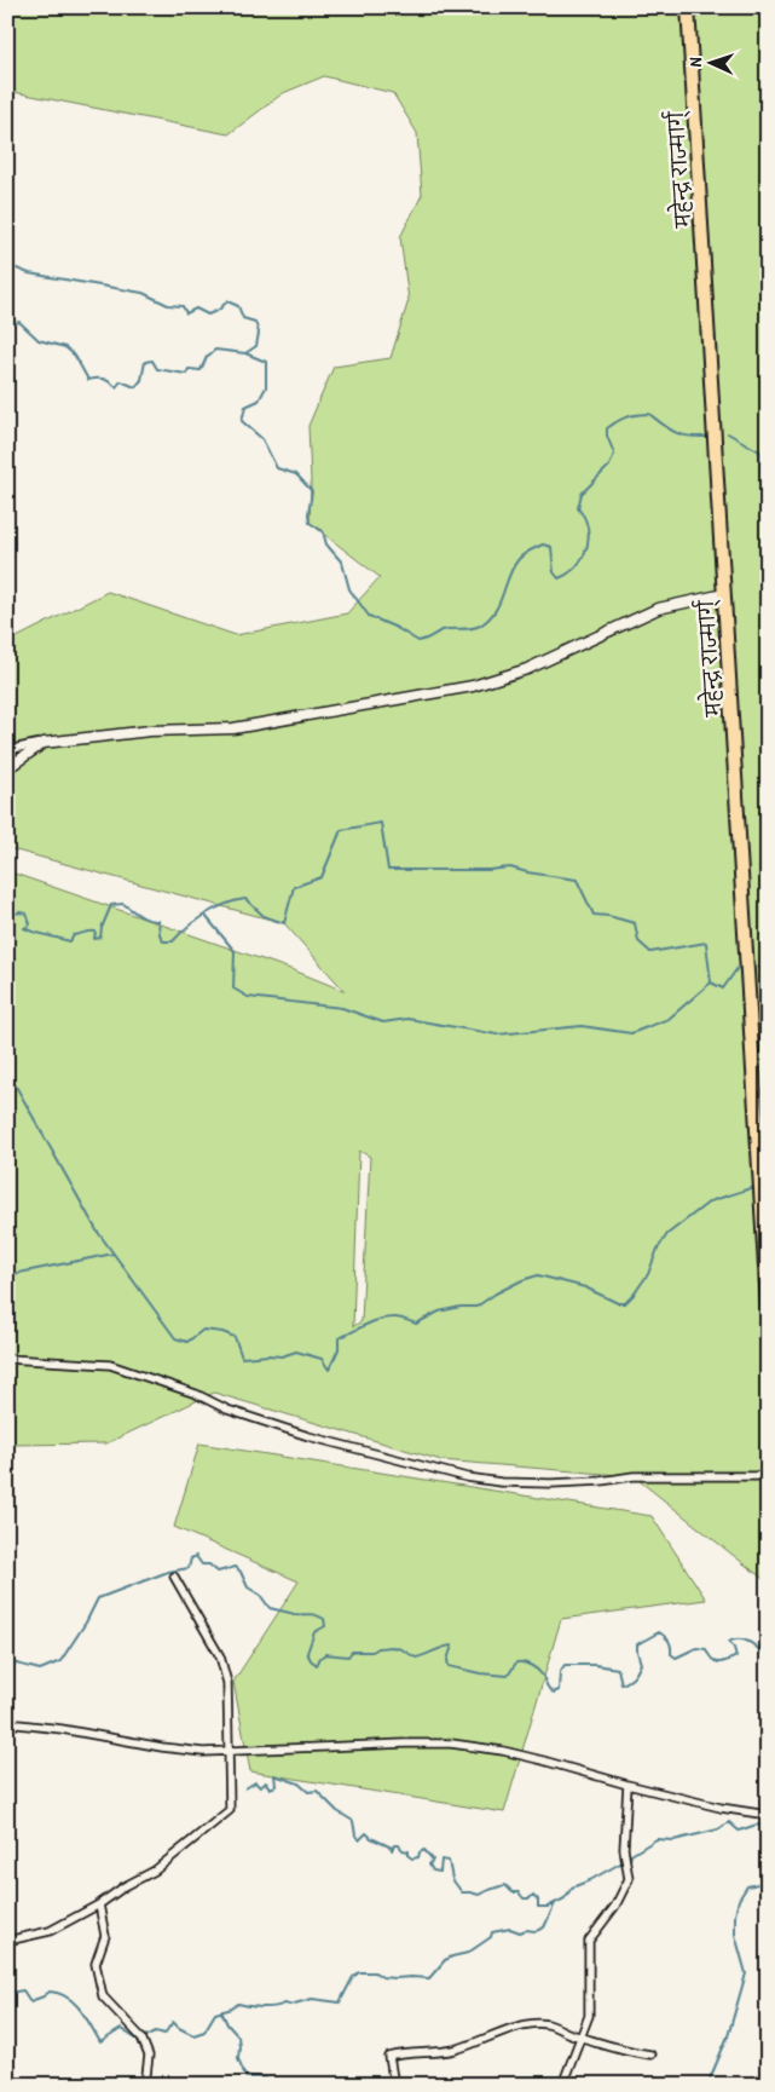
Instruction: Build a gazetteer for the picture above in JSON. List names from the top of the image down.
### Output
{
  "streets": {
    "highway": ["महेन्द्र राज्मार्ग्"]
  },
  "north": "left"
}
